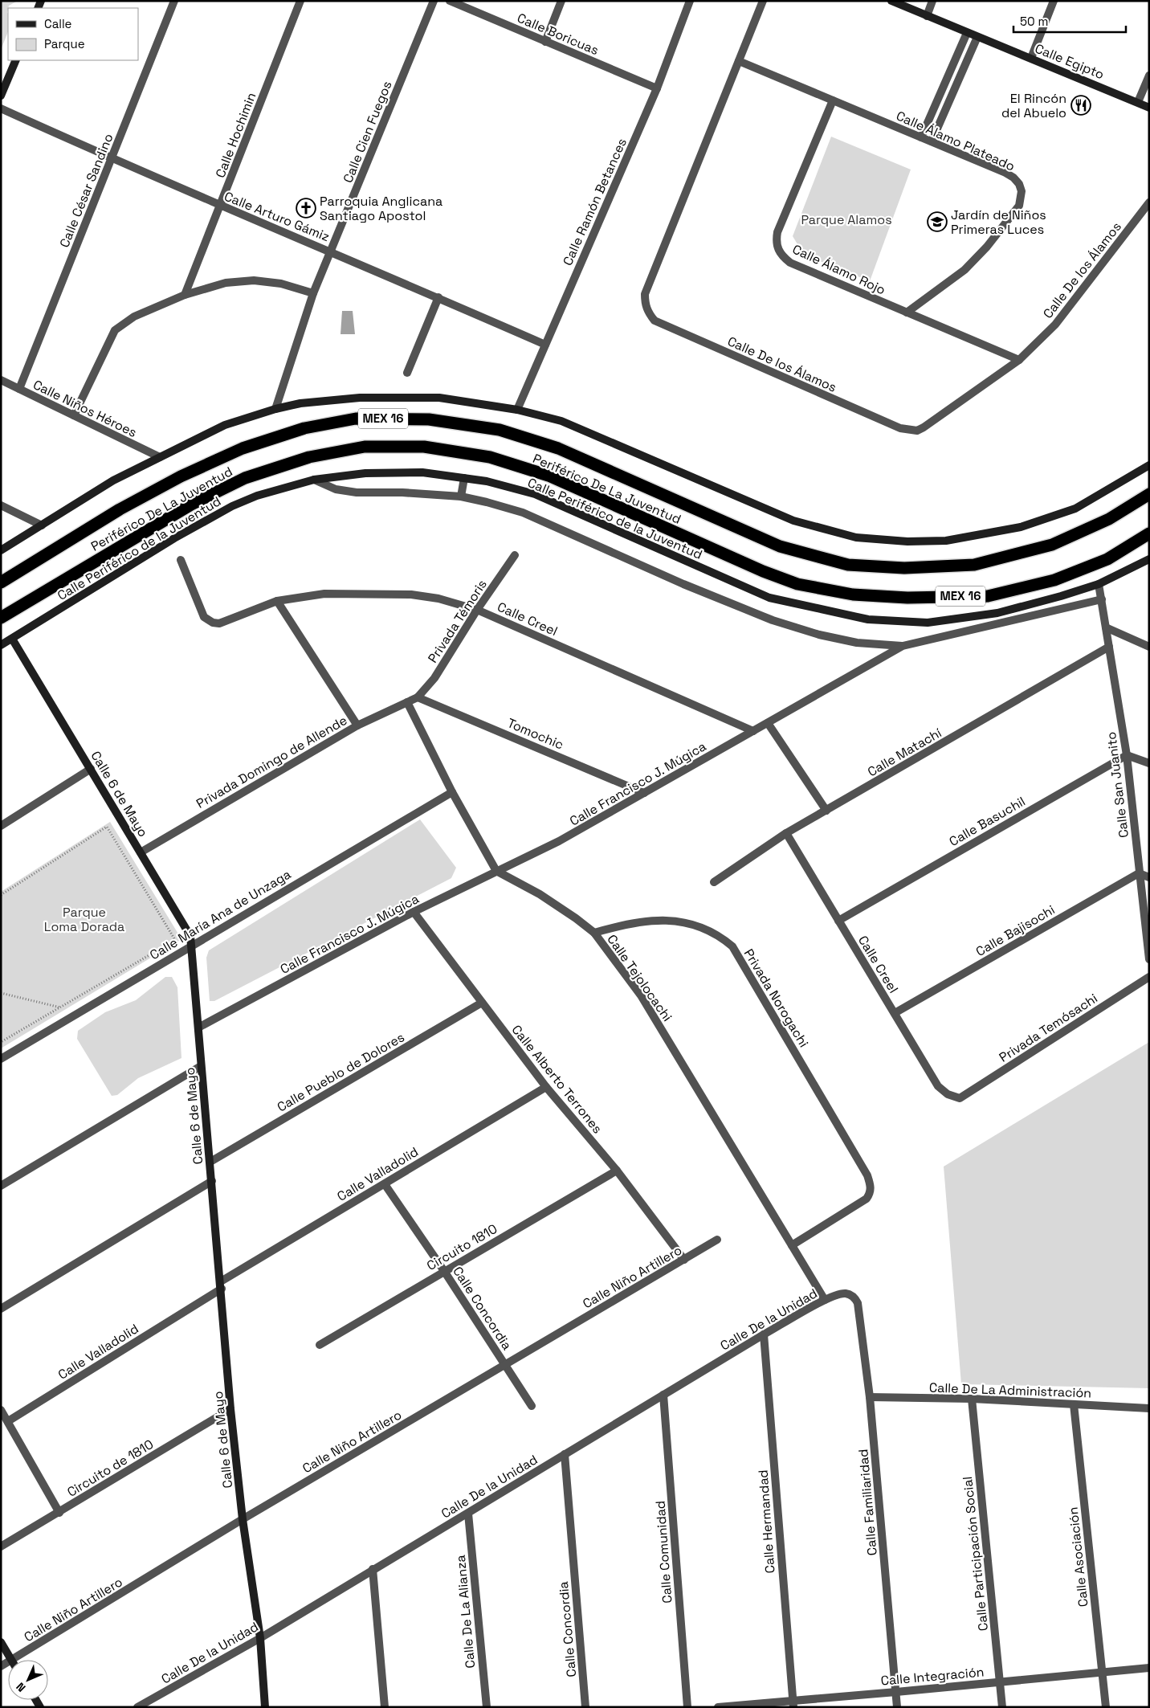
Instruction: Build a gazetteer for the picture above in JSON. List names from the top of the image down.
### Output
{
  "streets": {
    "highway": ["MEX 16", "Periférico De La Juventud"],
    "main road": ["Calle Egipto", "Calle Periférico de la Juventud", "Calle 6 de Mayo"],
    "street": [
      "Calle Boricuas",
      "Calle Cien Fuegos",
      "Calle Hochimin",
      "Calle Álamo Plateado",
      "Calle César Sandino",
      "Calle Ramón Betances",
      "Calle Arturo Gámiz",
      "Calle Álamo Rojo",
      "Calle De los Álamos",
      "Calle Niños Héroes",
      "Calle Creel",
      "Privada Témoris",
      "Tomochic",
      "Calle Matachí",
      "Privada Domingo de Allende",
      "Calle Francisco J. Múgica",
      "Calle San Juanito",
      "Calle Basuchil",
      "Calle María Ana de Unzaga",
      "Calle Bajisochi",
      "Calle Tejolocachi",
      "Privada Norogachi",
      "Privada Temósachi",
      "Calle Pueblo de Dolores",
      "Calle Alberto Terrones",
      "Calle Valladolid",
      "Circuito 1810",
      "Calle Niño Artillero",
      "Calle Concordia",
      "Calle De la Unidad",
      "Calle De La Administración",
      "Circuito de 1810",
      "Calle Familiaridad",
      "Calle Hermandad",
      "Calle Comunidad",
      "Calle Participación Social",
      "Calle Asociación",
      "Calle De La Alianza",
      "Calle Integración"
    ]
  },
  "crossings": [
    ["Calle Boricuas", "Calle Ramón Betances"],
    ["Calle Cien Fuegos", "Calle Arturo Gámiz"],
    ["Calle Hochimin", "Calle Arturo Gámiz"],
    ["Calle Álamo Plateado", "Calle Álamo Rojo"],
    ["Calle Álamo Plateado", "Calle De los Álamos"],
    ["Calle César Sandino", "Calle Arturo Gámiz"],
    ["Calle César Sandino", "Calle Niños Héroes"],
    ["Calle Ramón Betances", "Calle Arturo Gámiz"],
    ["Calle Álamo Rojo", "Calle De los Álamos"],
    ["Calle Periférico de la Juventud", "Calle San Juanito"],
    ["Calle Periférico de la Juventud", "Calle 6 de Mayo"],
    ["Calle Creel", "Privada Témoris"],
    ["Calle Creel", "Calle Matachí"],
    ["Calle Creel", "Calle Francisco J. Múgica"],
    ["Calle Creel", "Calle Basuchil"],
    ["Calle Creel", "Calle Bajisochi"],
    ["Calle Creel", "Privada Temósachi"],
    ["Privada Témoris", "Tomochic"],
    ["Privada Témoris", "Privada Domingo de Allende"],
    ["Tomochic", "Privada Domingo de Allende"],
    ["Tomochic", "Calle Francisco J. Múgica"],
    ["Calle Matachí", "Calle San Juanito"],
    ["Privada Domingo de Allende", "Calle 6 de Mayo"],
    ["Calle Francisco J. Múgica", "Calle San Juanito"],
    ["Calle Francisco J. Múgica", "Calle 6 de Mayo"],
    ["Calle Francisco J. Múgica", "Calle Tejolocachi"],
    ["Calle Francisco J. Múgica", "Calle Alberto Terrones"],
    ["Calle San Juanito", "Calle Basuchil"],
    ["Calle San Juanito", "Calle Bajisochi"],
    ["Calle 6 de Mayo", "Calle María Ana de Unzaga"],
    ["Calle 6 de Mayo", "Calle Pueblo de Dolores"],
    ["Calle 6 de Mayo", "Calle Valladolid"],
    ["Calle 6 de Mayo", "Calle Niño Artillero"],
    ["Calle 6 de Mayo", "Calle De la Unidad"],
    ["Calle 6 de Mayo", "Circuito de 1810"],
    ["Calle Tejolocachi", "Privada Norogachi"],
    ["Calle Tejolocachi", "Calle De la Unidad"],
    ["Calle Pueblo de Dolores", "Calle Alberto Terrones"],
    ["Calle Alberto Terrones", "Calle Valladolid"],
    ["Calle Alberto Terrones", "Circuito 1810"],
    ["Calle Alberto Terrones", "Calle Niño Artillero"],
    ["Calle Valladolid", "Calle Concordia"],
    ["Circuito 1810", "Calle Concordia"],
    ["Calle Niño Artillero", "Calle Concordia"],
    ["Calle Concordia", "Calle De la Unidad"],
    ["Calle De la Unidad", "Calle Familiaridad"],
    ["Calle De la Unidad", "Calle Hermandad"],
    ["Calle De la Unidad", "Calle Comunidad"],
    ["Calle De la Unidad", "Calle De La Alianza"],
    ["Calle De La Administración", "Calle Familiaridad"],
    ["Calle De La Administración", "Calle Participación Social"],
    ["Calle De La Administración", "Calle Asociación"],
    ["Calle Familiaridad", "Calle Integración"],
    ["Calle Hermandad", "Calle Integración"],
    ["Calle Participación Social", "Calle Integración"],
    ["Calle Asociación", "Calle Integración"]
  ],
  "parks": ["Parque Alamos", "Parque Loma Dorada"],
  "places": {
    "restaurant": ["El Rincón del Abuelo"],
    "church": ["Parroquia Anglicana Santiago Apostol"],
    "school or university": ["Jardín de Niños Primeras Luces"]
  },
  "legend": ["Calle", "Parque"],
  "scale_bar": "50 m",
  "north": "bottom left"
}
